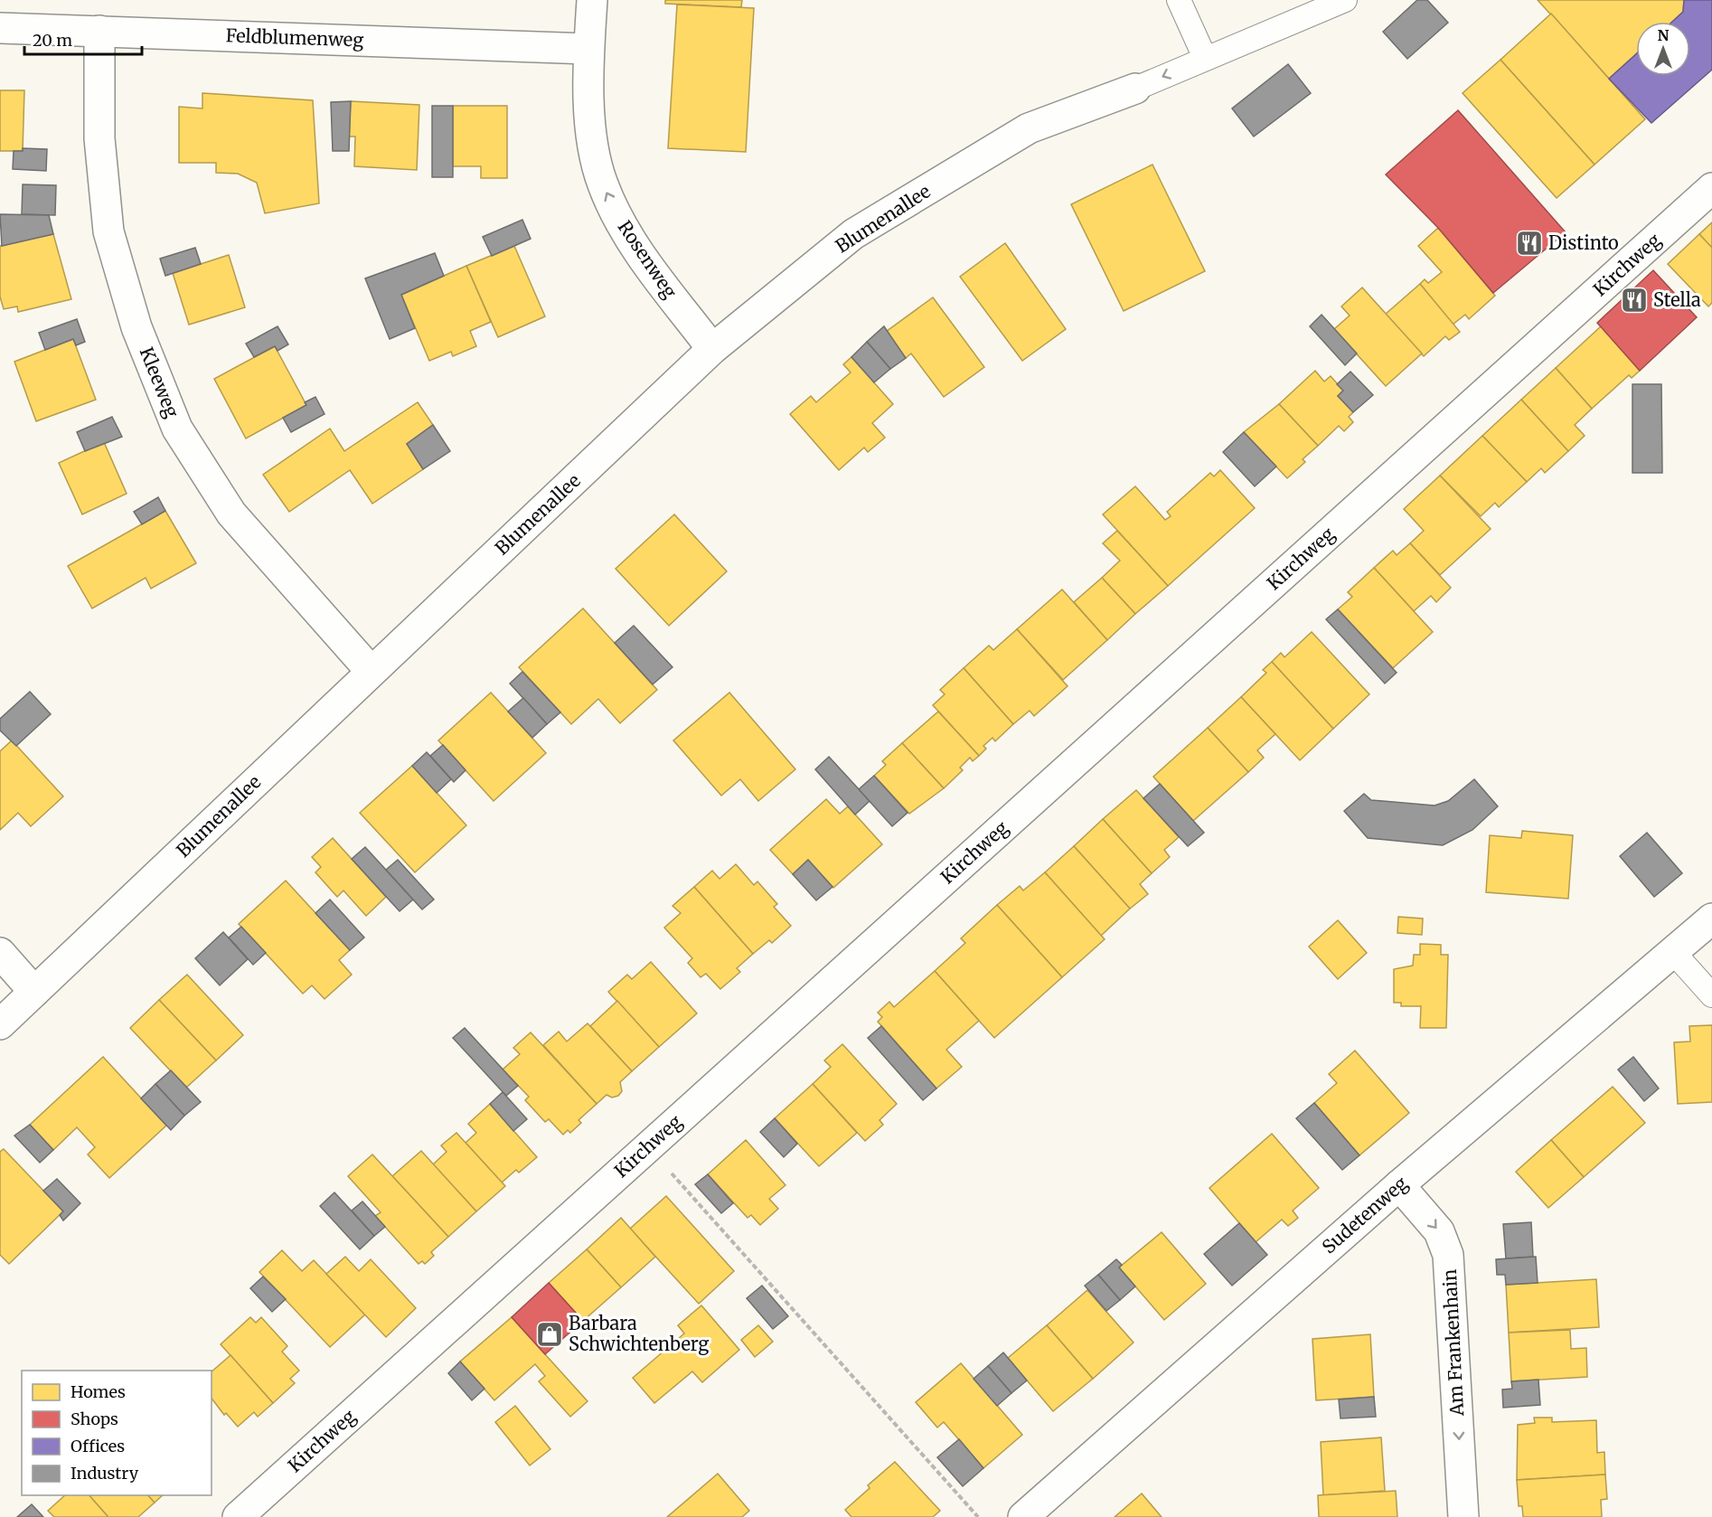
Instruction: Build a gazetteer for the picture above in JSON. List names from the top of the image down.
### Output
{
  "streets": {
    "street": [
      "Feldblumenweg",
      "Blumenallee",
      "Rosenweg",
      "Kirchweg",
      "Kleeweg",
      "Sudetenweg",
      "Am Frankenhain"
    ]
  },
  "crossings": [
    ["Feldblumenweg", "Rosenweg"],
    ["Feldblumenweg", "Kleeweg"],
    ["Blumenallee", "Rosenweg"],
    ["Blumenallee", "Kleeweg"],
    ["Sudetenweg", "Am Frankenhain"]
  ],
  "one_way": ["Rosenweg", "Am Frankenhain"],
  "places": {
    "restaurant": ["Distinto", "Stella"],
    "shop": ["Barbara Schwichtenberg"]
  },
  "legend": [
    "Homes",
    "Shops",
    "Offices",
    "Industry"
  ],
  "scale_bar": "20 m",
  "north": "top"
}
